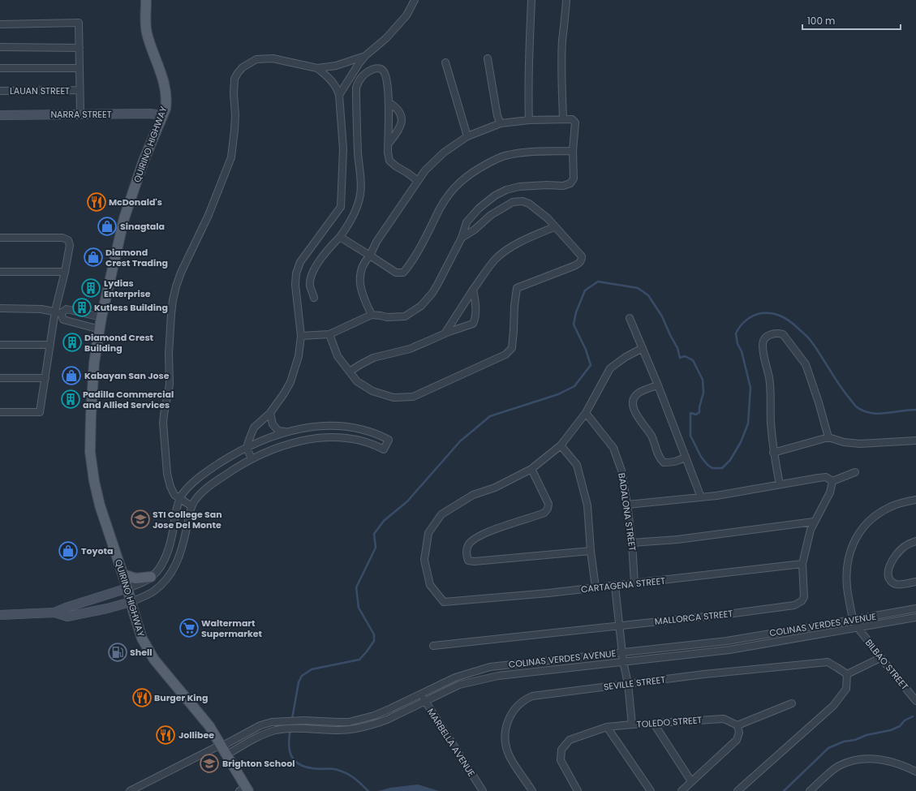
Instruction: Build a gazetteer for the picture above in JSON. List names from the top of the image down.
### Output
{
  "streets": {
    "main road": ["QUIRINO HIGHWAY"],
    "street": [
      "LAUAN STREET",
      "NARRA STREET",
      "BADALONA STREET",
      "CARTAGENA STREET",
      "MALLORCA STREET",
      "COLINAS VERDES AVENUE",
      "BILBAO STREET",
      "SEVILLE STREET",
      "TOLEDO STREET",
      "MARBELLA AVENUE"
    ]
  },
  "crossings": [
    ["NARRA STREET", "QUIRINO HIGHWAY"],
    ["QUIRINO HIGHWAY", "COLINAS VERDES AVENUE"],
    ["BADALONA STREET", "CARTAGENA STREET"],
    ["CARTAGENA STREET", "MALLORCA STREET"],
    ["COLINAS VERDES AVENUE", "BILBAO STREET"],
    ["COLINAS VERDES AVENUE", "MARBELLA AVENUE"]
  ],
  "places": {
    "restaurant": ["McDonald's", "Burger King", "Jollibee"],
    "shop": [
      "Sinagtala",
      "Diamond Crest Trading",
      "Kabayan San Jose",
      "Toyota"
    ],
    "building": [
      "Lydias Enterprise",
      "Kutless Building",
      "Diamond Crest Building",
      "Padilla Commercial and Allied Services"
    ],
    "school or university": ["STI College San Jose Del Monte", "Brighton School"],
    "supermarket": ["Waltermart Supermarket"],
    "fuel station": ["Shell"]
  },
  "scale_bar": "100 m"
}
